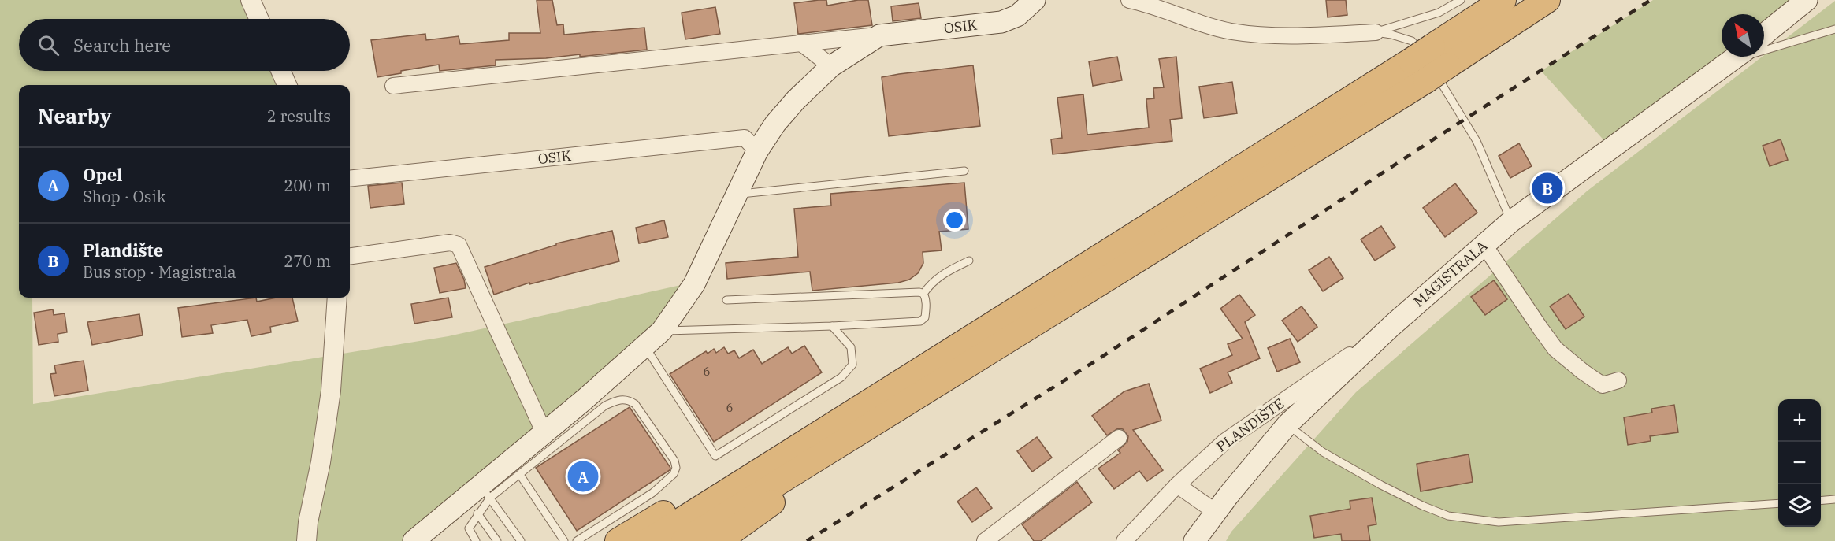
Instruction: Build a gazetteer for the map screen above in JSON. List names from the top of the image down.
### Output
{
  "streets": {
    "main road": ["OSIK", "MAGISTRALA"],
    "street": ["PLANDIŠTE"]
  },
  "crossings": [
    ["MAGISTRALA", "PLANDIŠTE"]
  ],
  "house_numbers": ["6", "6"],
  "north": "top left",
  "page": {
    "search": "Search here",
    "heading": ["Nearby", "2 results"],
    "list": [
      {
        "mark": "A",
        "name": "Opel",
        "note": "Shop · Osik",
        "value": "200 m"
      },
      {
        "mark": "B",
        "name": "Plandište",
        "note": "Bus stop · Magistrala",
        "value": "270 m"
      }
    ],
    "pins": ["B", "A"],
    "map_buttons": ["+", "−"]
  }
}
